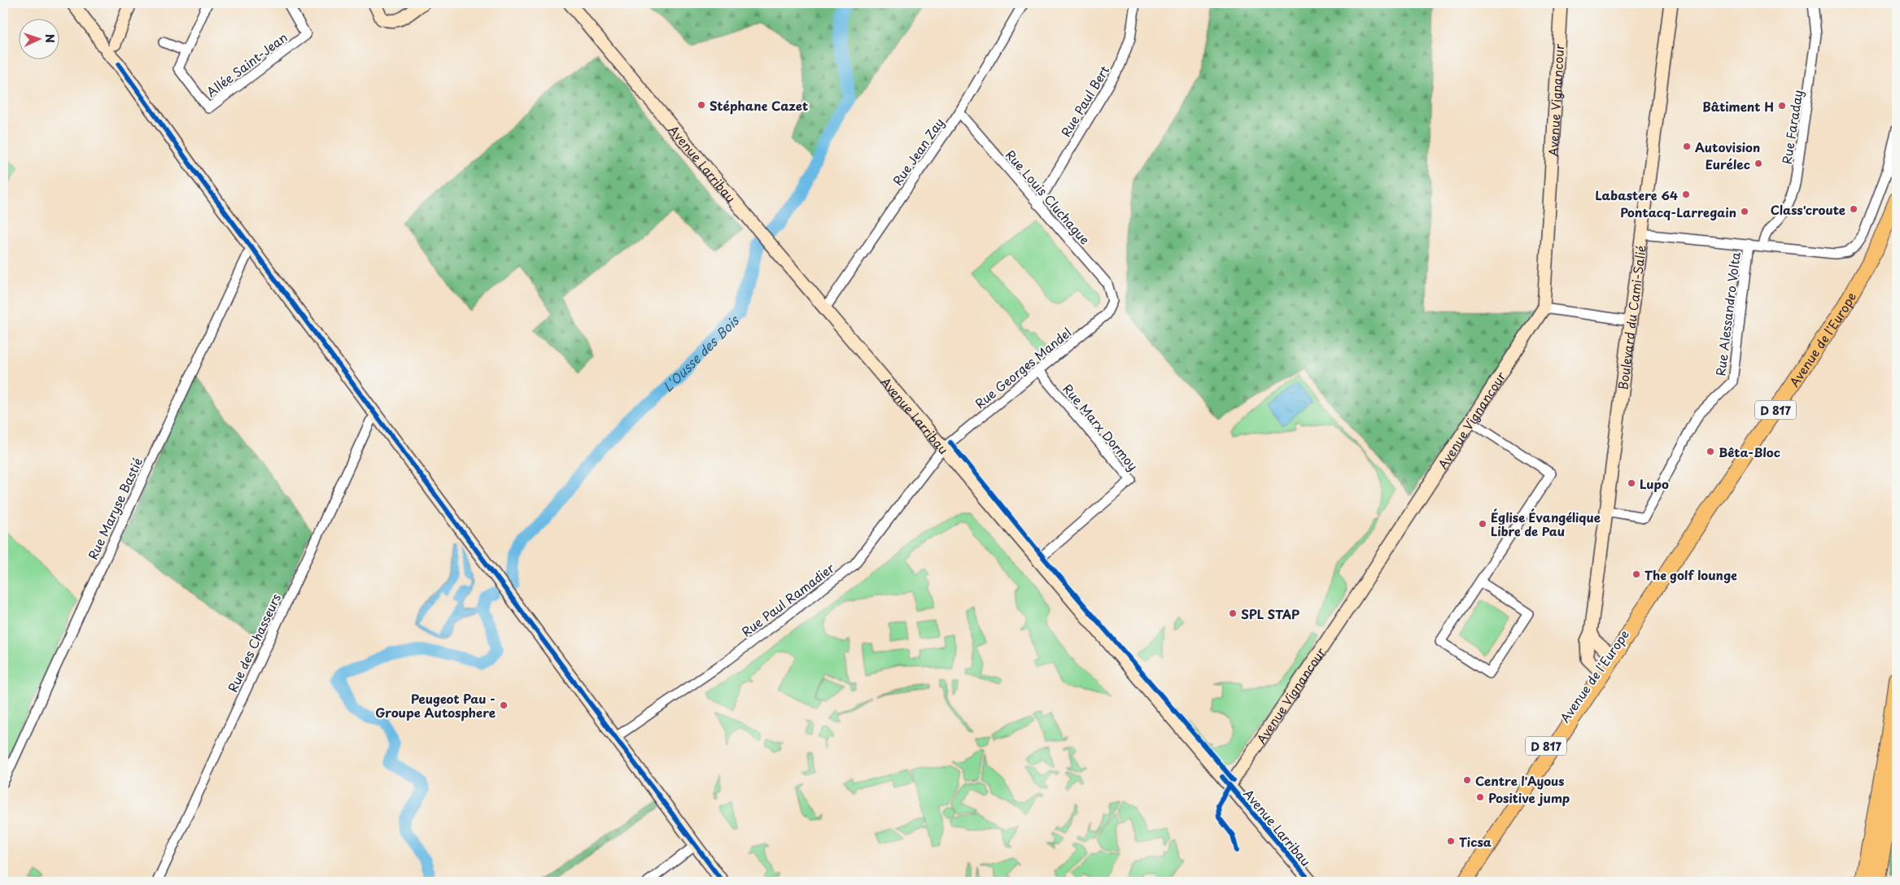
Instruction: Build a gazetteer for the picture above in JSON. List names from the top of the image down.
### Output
{
  "streets": {
    "main road": ["Avenue de l'Europe", "D 817"],
    "street": [
      "Allée Saint-Jean",
      "Avenue Vignancour",
      "Rue Paul Bert",
      "Rue Faraday",
      "Rue Jean Zay",
      "Avenue Larribau",
      "Rue Louis Cluchague",
      "Rue Alessandro Volta",
      "Boulevard du Cami-Salié",
      "Rue Georges Mandel",
      "Rue Marx Dormoy",
      "Rue Maryse Bastié",
      "Rue Paul Ramadier",
      "Rue des Chasseurs"
    ]
  },
  "crossings": [
    ["Avenue Vignancour", "Avenue Larribau"],
    ["Rue Paul Bert", "Rue Louis Cluchague"],
    ["Rue Jean Zay", "Avenue Larribau"],
    ["Rue Jean Zay", "Rue Louis Cluchague"],
    ["Avenue Larribau", "Rue Georges Mandel"],
    ["Avenue Larribau", "Rue Marx Dormoy"],
    ["Avenue Larribau", "Rue Paul Ramadier"],
    ["Rue Louis Cluchague", "Rue Georges Mandel"],
    ["Rue Alessandro Volta", "Boulevard du Cami-Salié"],
    ["Boulevard du Cami-Salié", "Avenue de l'Europe"],
    ["Rue Georges Mandel", "Rue Marx Dormoy"],
    ["Rue Georges Mandel", "Rue Paul Ramadier"]
  ],
  "water": ["L'Ousse des Bois"],
  "places": [
    "Stéphane Cazet",
    "Bâtiment H",
    "Autovision",
    "Eurélec",
    "Labastere 64",
    "Class'croute",
    "Pontacq-Larregain",
    "Bêta-Bloc",
    "Lupo",
    "Église Évangélique Libre de Pau",
    "The golf lounge",
    "SPL STAP",
    "Peugeot Pau - Groupe Autosphere",
    "Centre l'Ayous",
    "Positive jump",
    "Ticsa"
  ],
  "north": "right"
}
